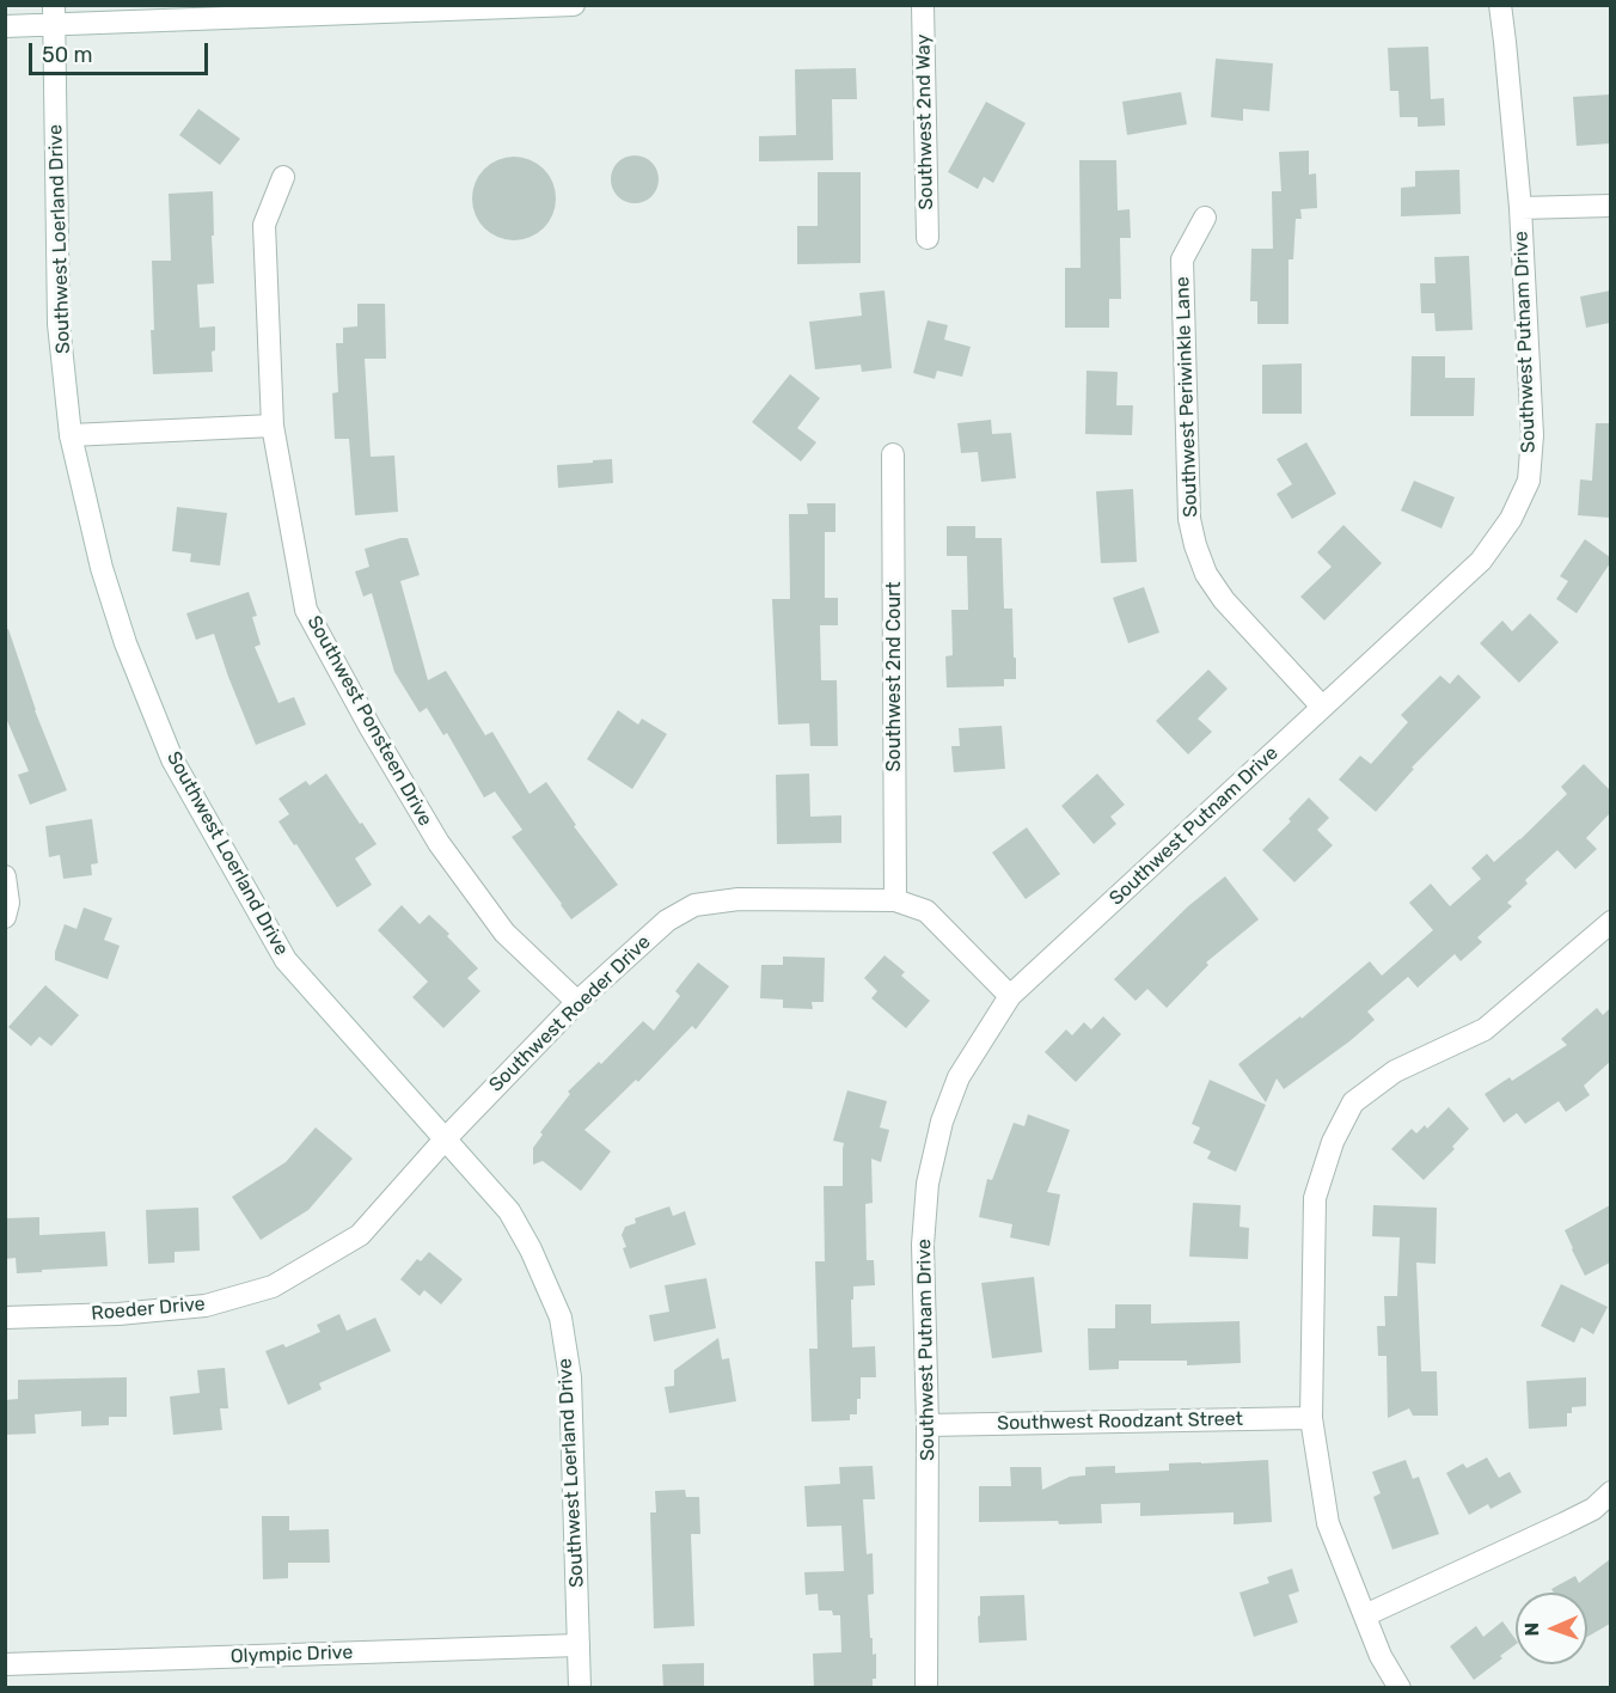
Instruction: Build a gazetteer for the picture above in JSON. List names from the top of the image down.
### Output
{
  "streets": {
    "street": [
      "Southwest 2nd Way",
      "Southwest Loerland Drive",
      "Southwest Putnam Drive",
      "Southwest Periwinkle Lane",
      "Southwest 2nd Court",
      "Southwest Ponsteen Drive",
      "Southwest Roeder Drive",
      "Roeder Drive",
      "Southwest Roodzant Street",
      "Olympic Drive"
    ]
  },
  "crossings": [
    ["Southwest Loerland Drive", "Southwest Roeder Drive"],
    ["Southwest Loerland Drive", "Roeder Drive"],
    ["Southwest Loerland Drive", "Olympic Drive"],
    ["Southwest Putnam Drive", "Southwest Periwinkle Lane"],
    ["Southwest Putnam Drive", "Southwest Roeder Drive"],
    ["Southwest Putnam Drive", "Southwest Roodzant Street"],
    ["Southwest 2nd Court", "Southwest Roeder Drive"],
    ["Southwest Ponsteen Drive", "Southwest Roeder Drive"],
    ["Southwest Roeder Drive", "Roeder Drive"]
  ],
  "scale_bar": "50 m",
  "north": "left"
}
